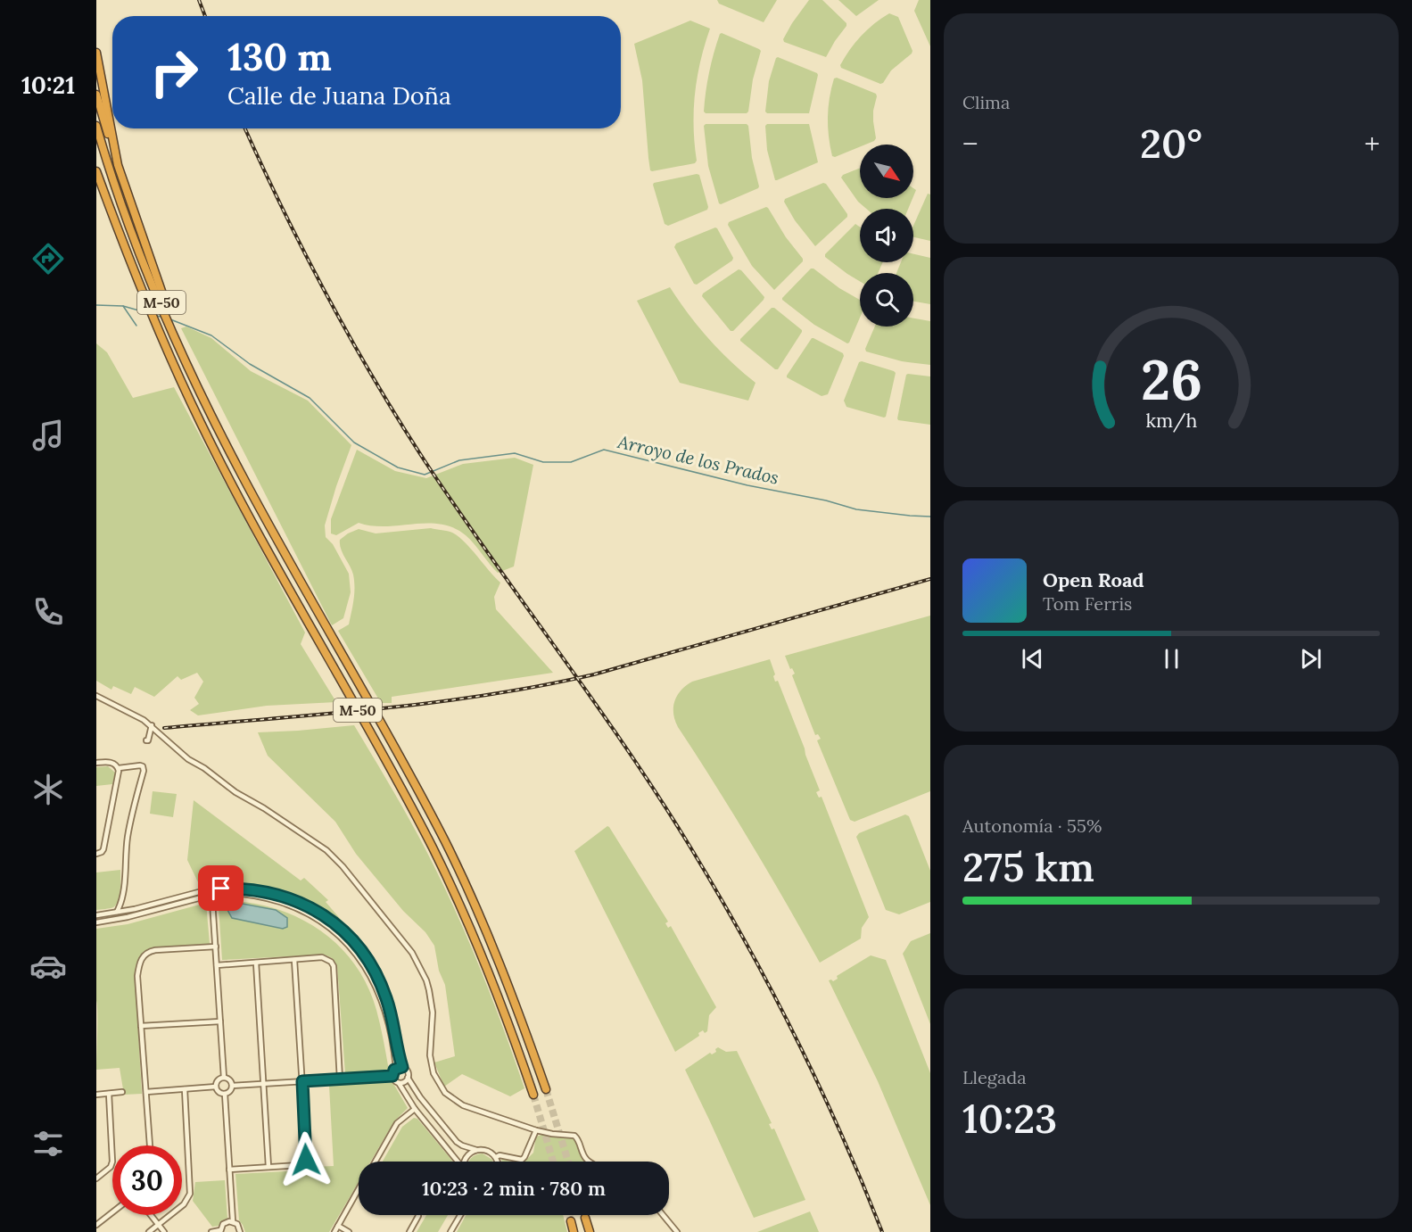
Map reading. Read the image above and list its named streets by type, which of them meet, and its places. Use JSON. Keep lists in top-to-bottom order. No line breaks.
{"streets":{"highway":["M-50"]},"water":["Arroyo de los Prados"],"north":"bottom right","page":{"tabs":"10:21","tile":["Clima",["Autonomía · 55%","275 km"],["Llegada","10:23"]],"turn":["130 m","Calle de Juana Doña"],"heat":["−","20°","+"],"song":["Open Road","Tom Ferris"],"limit":"30","trip":"10:23 · 2 min · 780 m","gauge":["26","km/h"]}}
